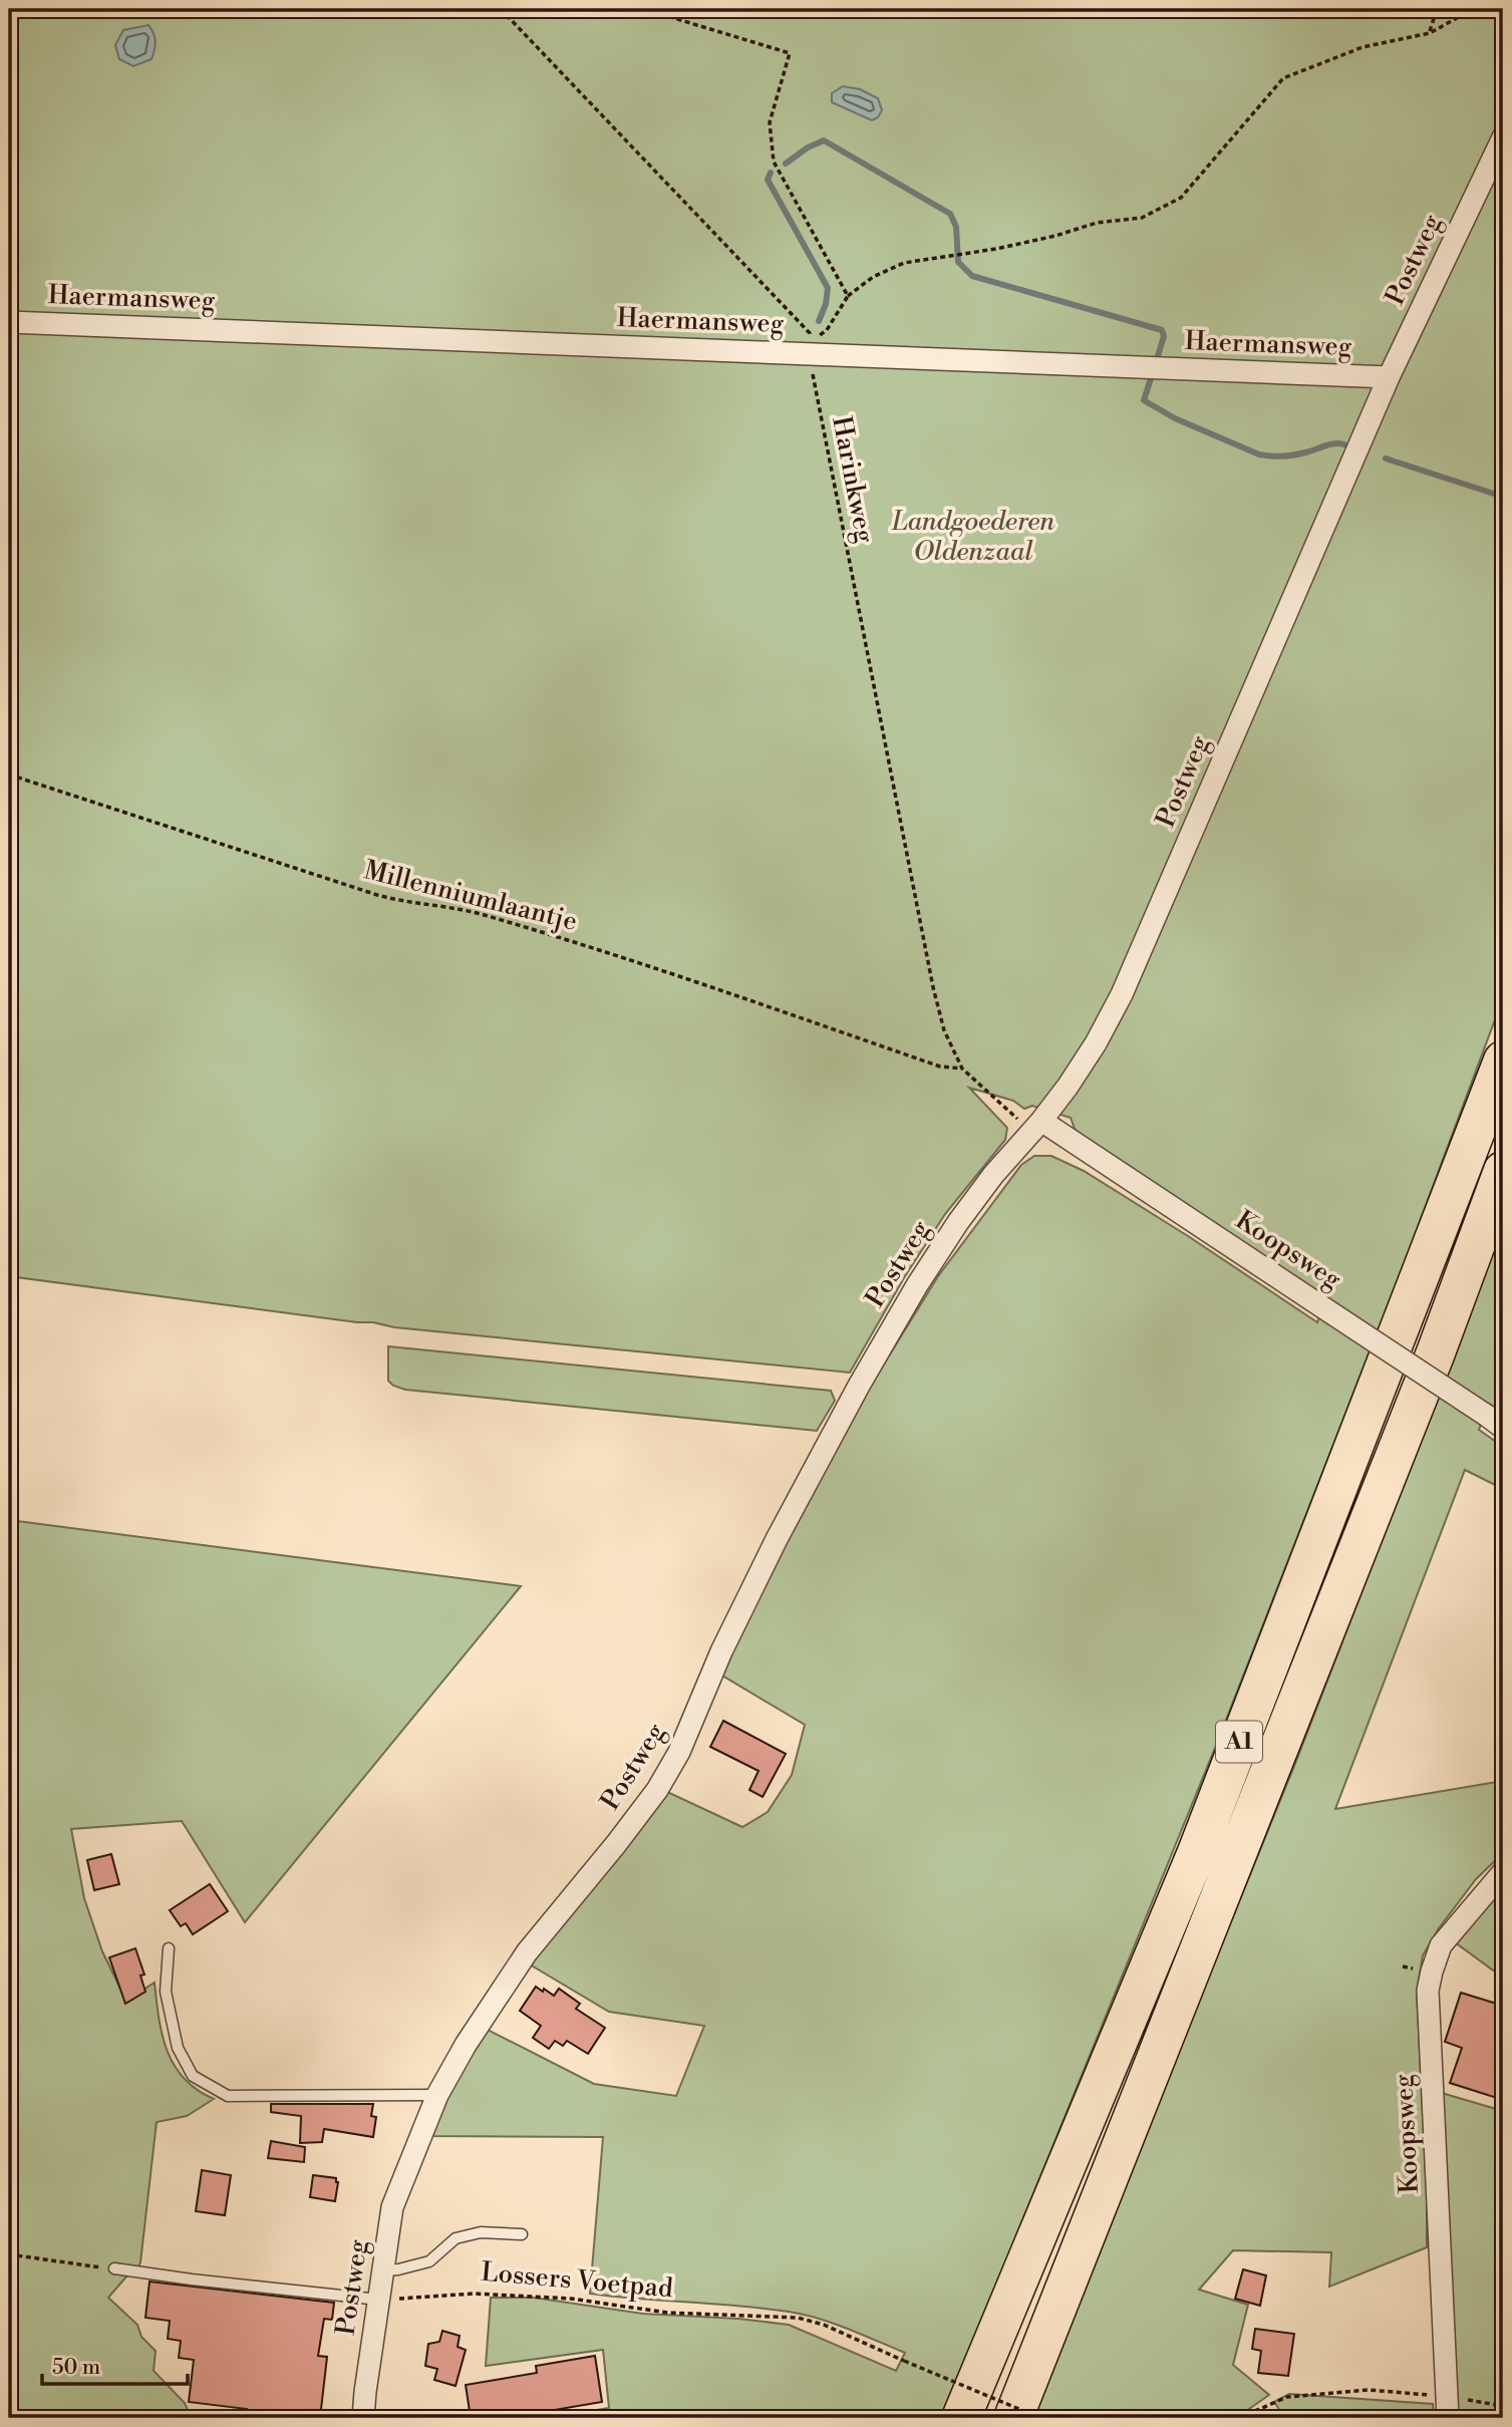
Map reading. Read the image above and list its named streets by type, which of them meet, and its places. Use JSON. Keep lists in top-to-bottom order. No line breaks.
{"streets":{"highway":["A1"],"street":["Postweg","Haermansweg","Koopsweg"],"path":["Harinkweg","Millenniumlaantje","Lossers Voetpad"]},"crossings":[["Postweg","Haermansweg"],["Postweg","Koopsweg"],["Postweg","Lossers Voetpad"],["Haermansweg","Harinkweg"],["Harinkweg","Millenniumlaantje"]],"parks":["Landgoederen Oldenzaal"],"scale_bar":"50 m"}
